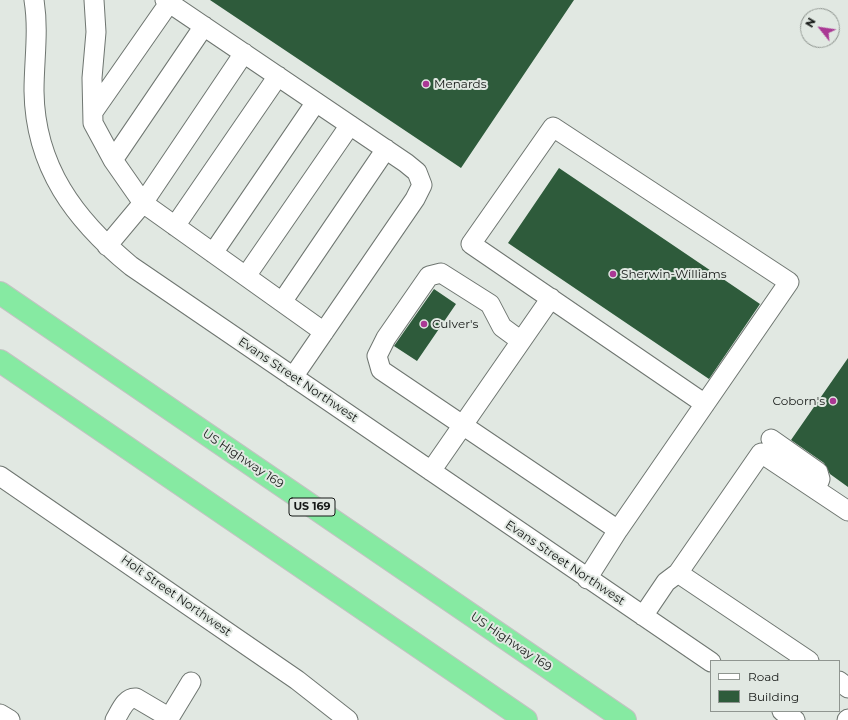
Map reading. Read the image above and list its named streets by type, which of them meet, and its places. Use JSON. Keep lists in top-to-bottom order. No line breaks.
{"streets":{"highway":["US Highway 169","US 169"],"street":["Evans Street Northwest","Holt Street Northwest"]},"places":["Menards","Sherwin-Williams","Culver's","Coborn's"],"legend":["Road","Building"],"north":"top left"}
